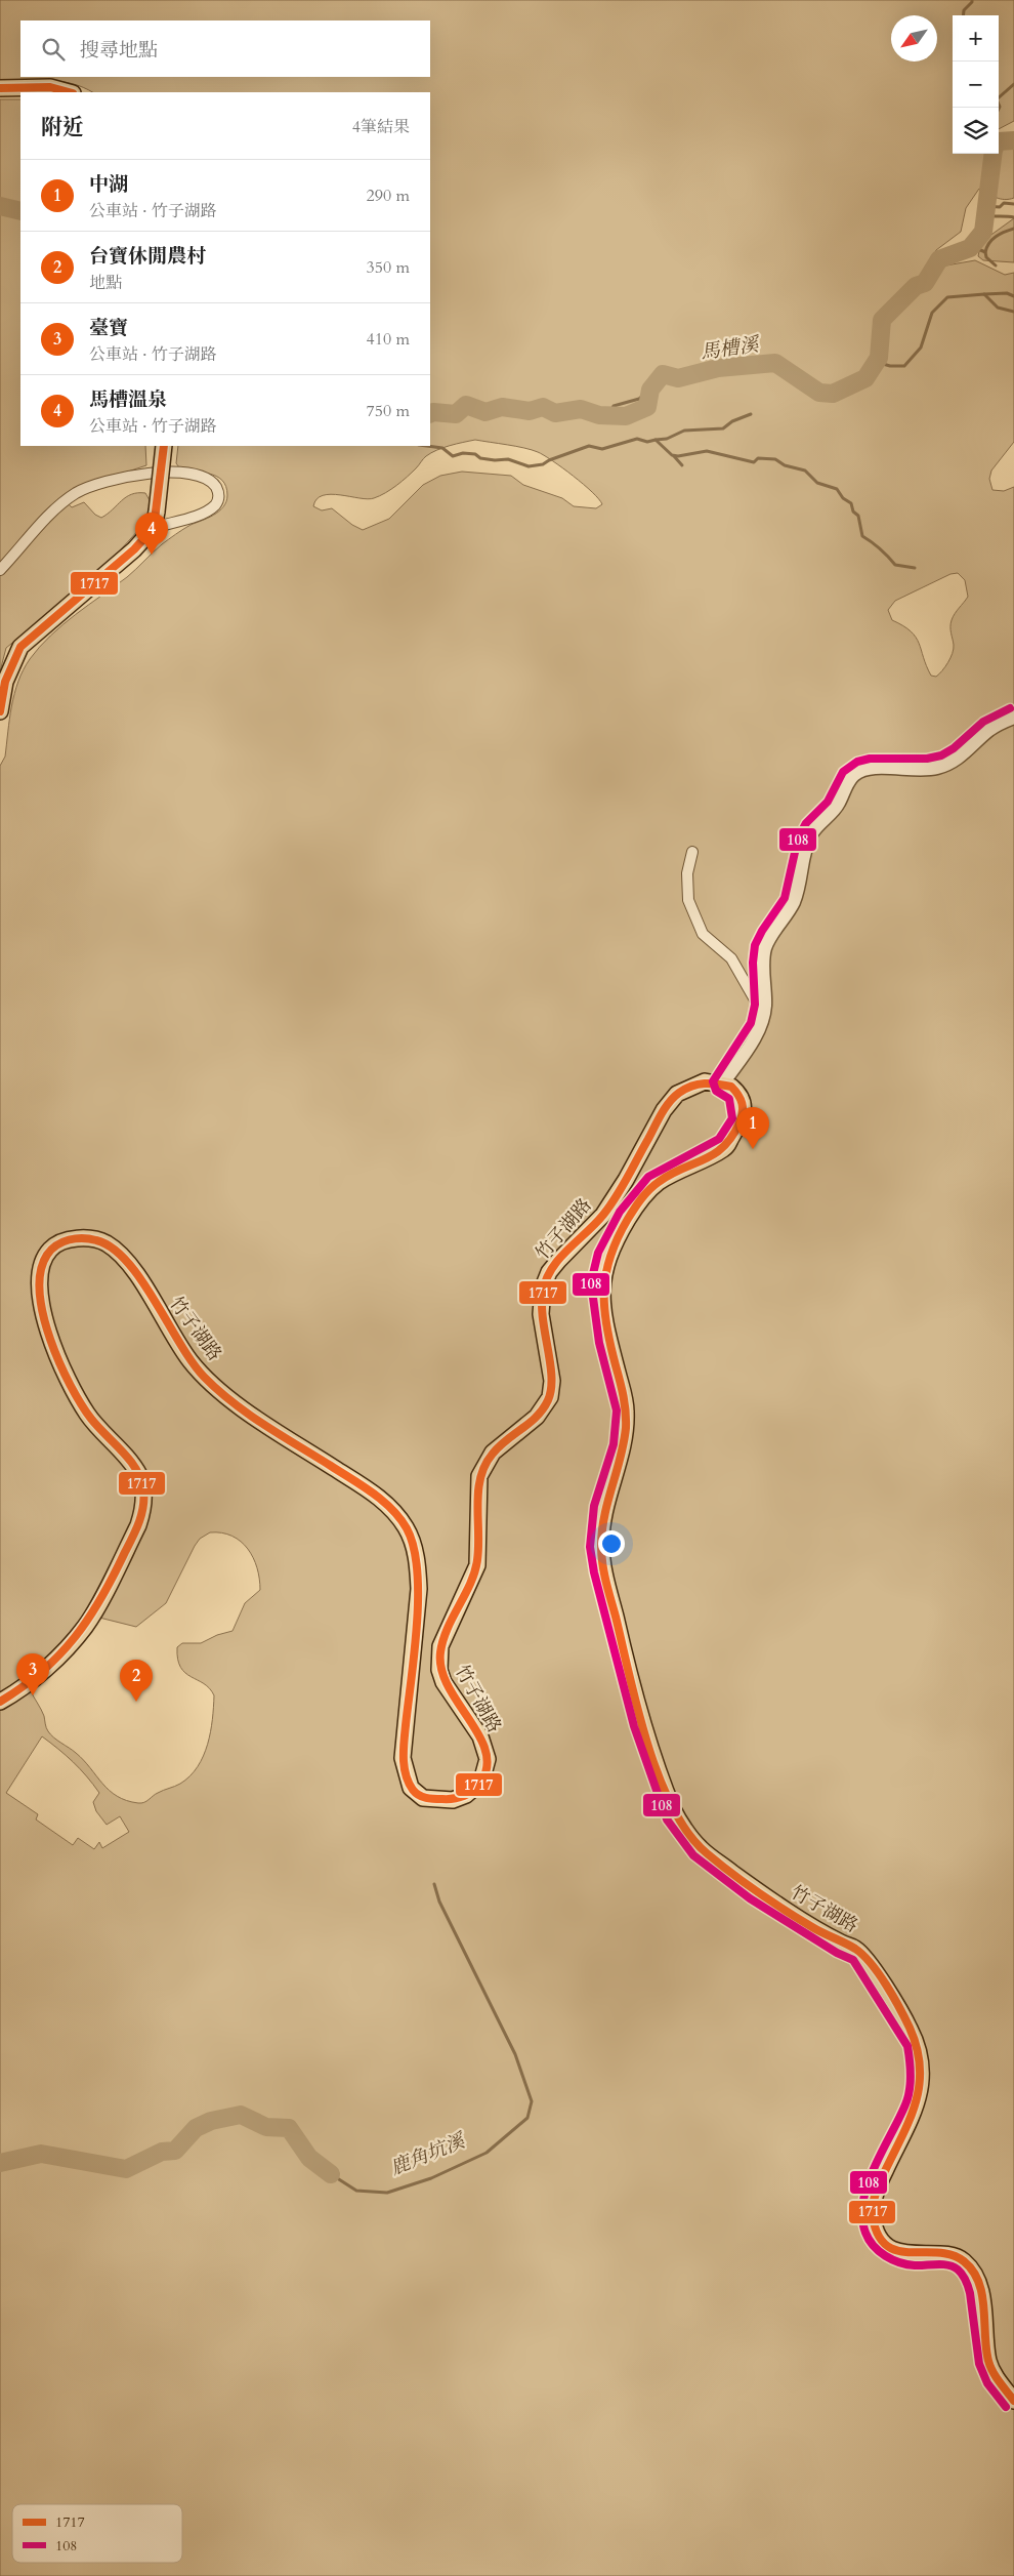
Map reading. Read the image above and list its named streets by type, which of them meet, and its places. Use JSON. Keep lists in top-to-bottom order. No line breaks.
{"streets":{"main road":["竹子湖路"]},"water":["馬槽溪","鹿角坑溪"],"lines":["transit line 1717","transit line 108"],"legend":["1717","108"],"north":"bottom left","page":{"map_buttons":["+","−"],"search":"搜尋地點","heading":["附近","4筆結果"],"list":[{"mark":"1","name":"中湖","note":"公車站 · 竹子湖路","value":"290 m"},{"mark":"2","name":"台寶休閒農村","note":"地點","value":"350 m"},{"mark":"3","name":"臺寶","note":"公車站 · 竹子湖路","value":"410 m"},{"mark":"4","name":"馬槽溫泉","note":"公車站 · 竹子湖路","value":"750 m"}],"pins":["4","1","3","2"]}}
